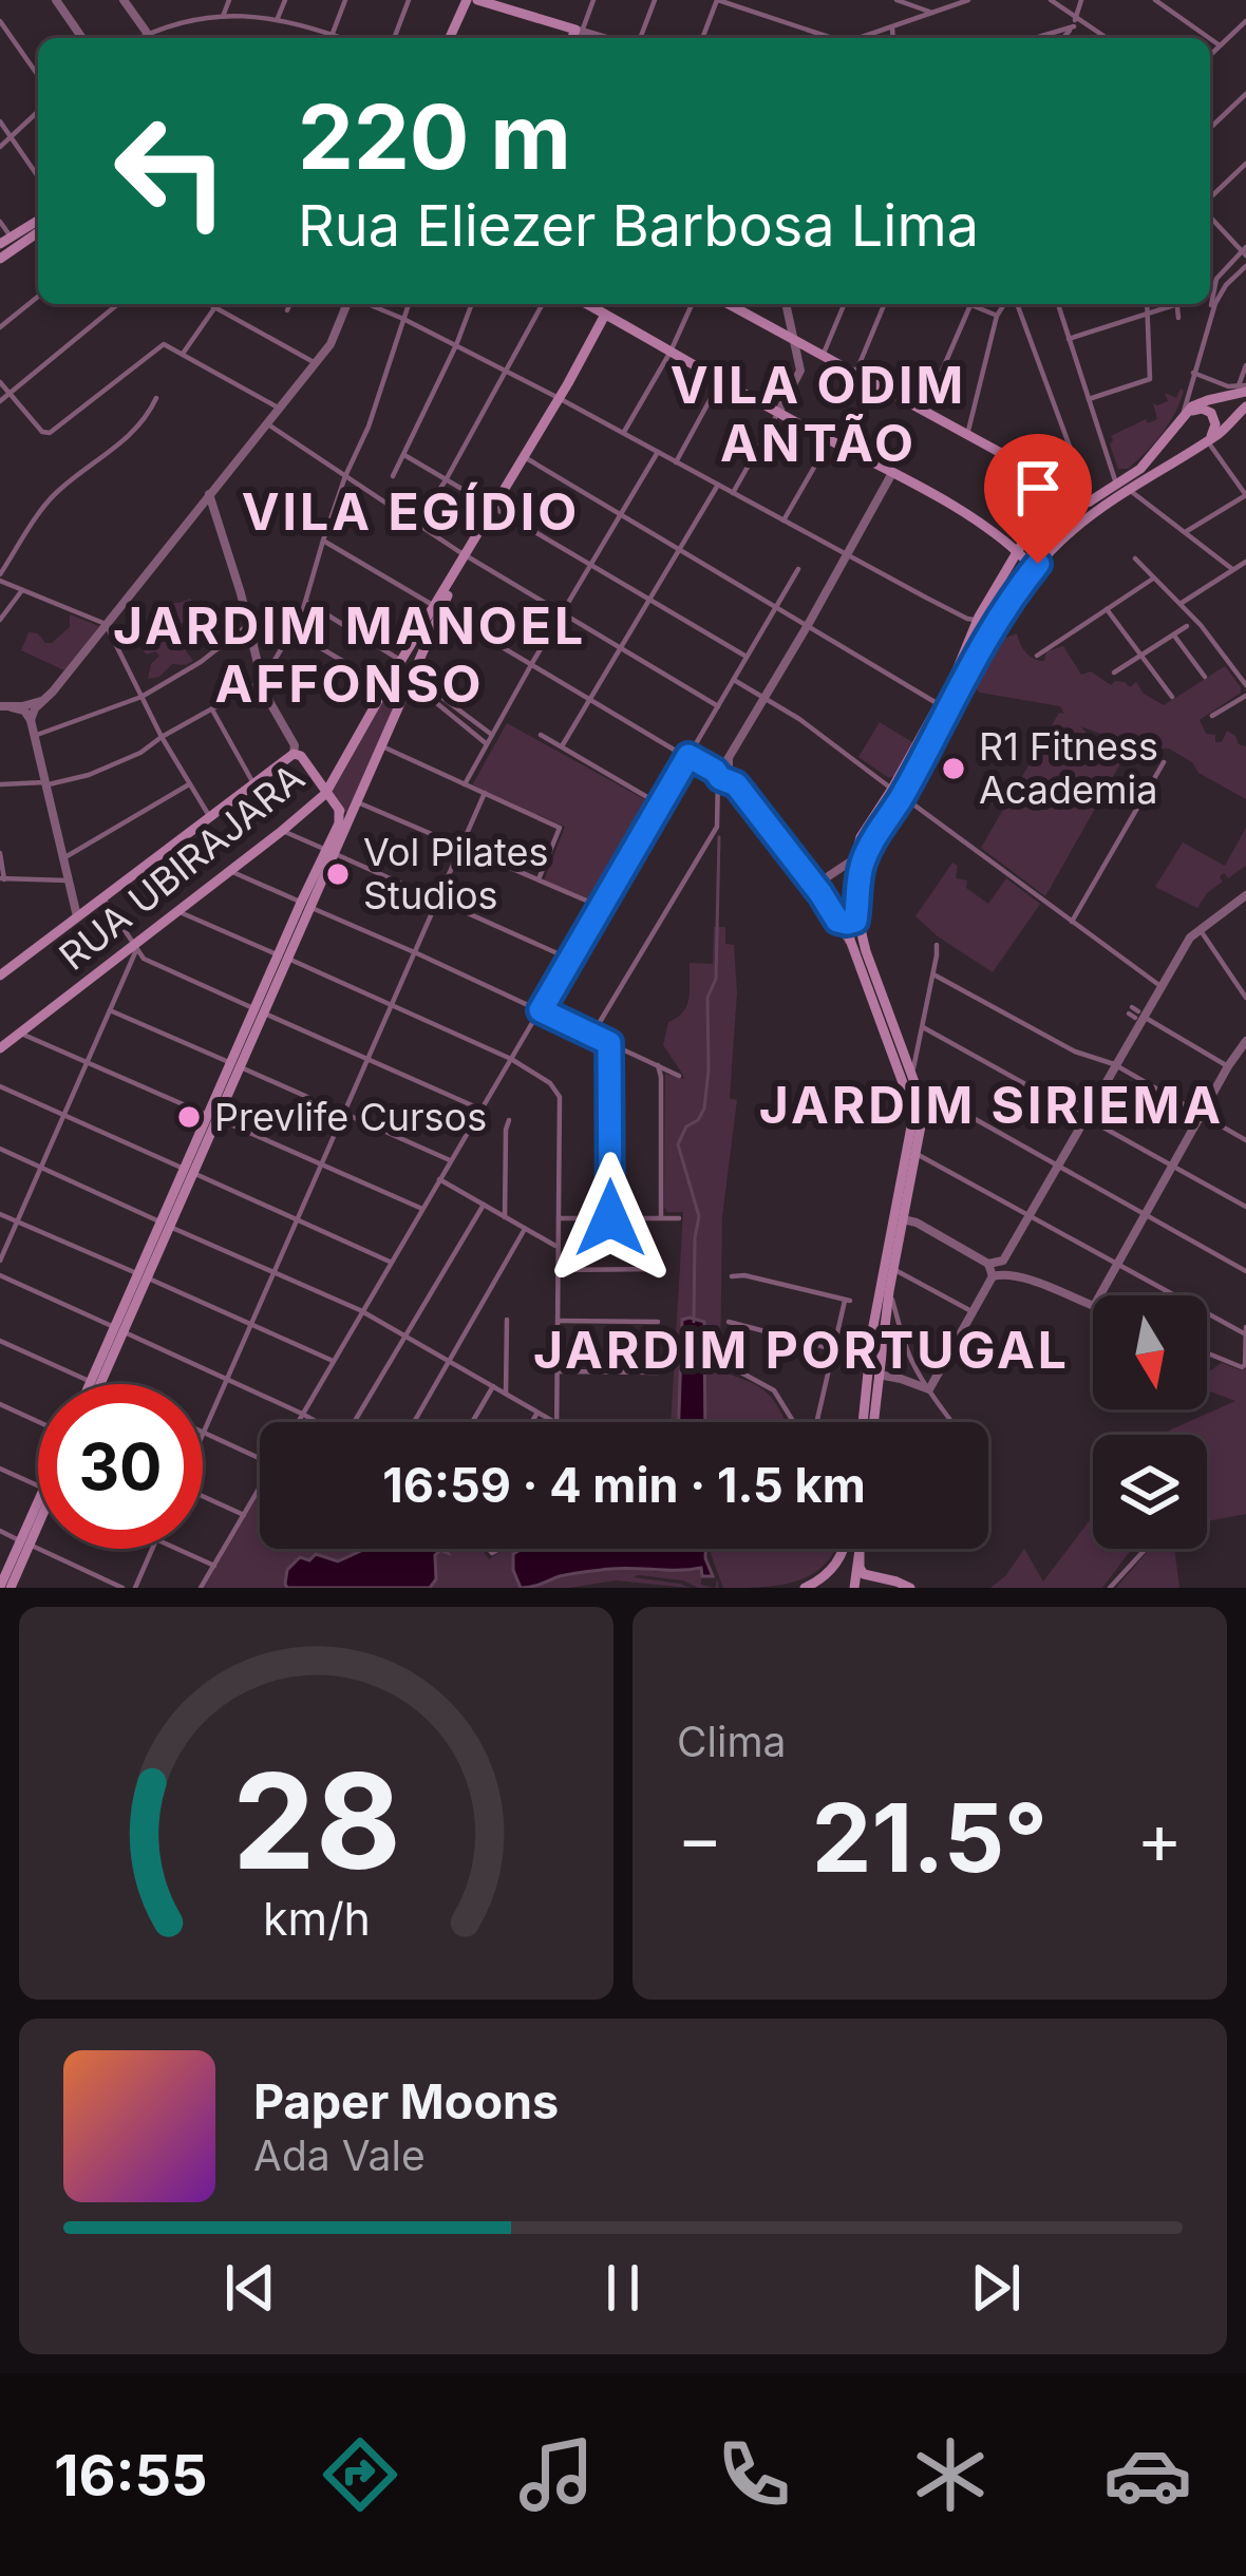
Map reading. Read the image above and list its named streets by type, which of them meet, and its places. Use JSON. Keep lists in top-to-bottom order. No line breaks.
{"streets":{"main road":["RUA UBIRAJARA"]},"districts":["VILA ODIM ANTÃO","VILA EGÍDIO","JARDIM MANOEL AFFONSO","JARDIM SIRIEMA","JARDIM PORTUGAL"],"places":["R1 Fitness Academia","Vol Pilates Studios","Prevlife Cursos"],"north":"bottom","page":{"turn":["220 m","Rua Eliezer Barbosa Lima"],"limit":"30","trip":"16:59 · 4 min · 1.5 km","tile":"Clima","heat":["−","21.5°","+"],"song":["Paper Moons","Ada Vale"],"tabs":"16:55","gauge":["28","km/h"]}}
